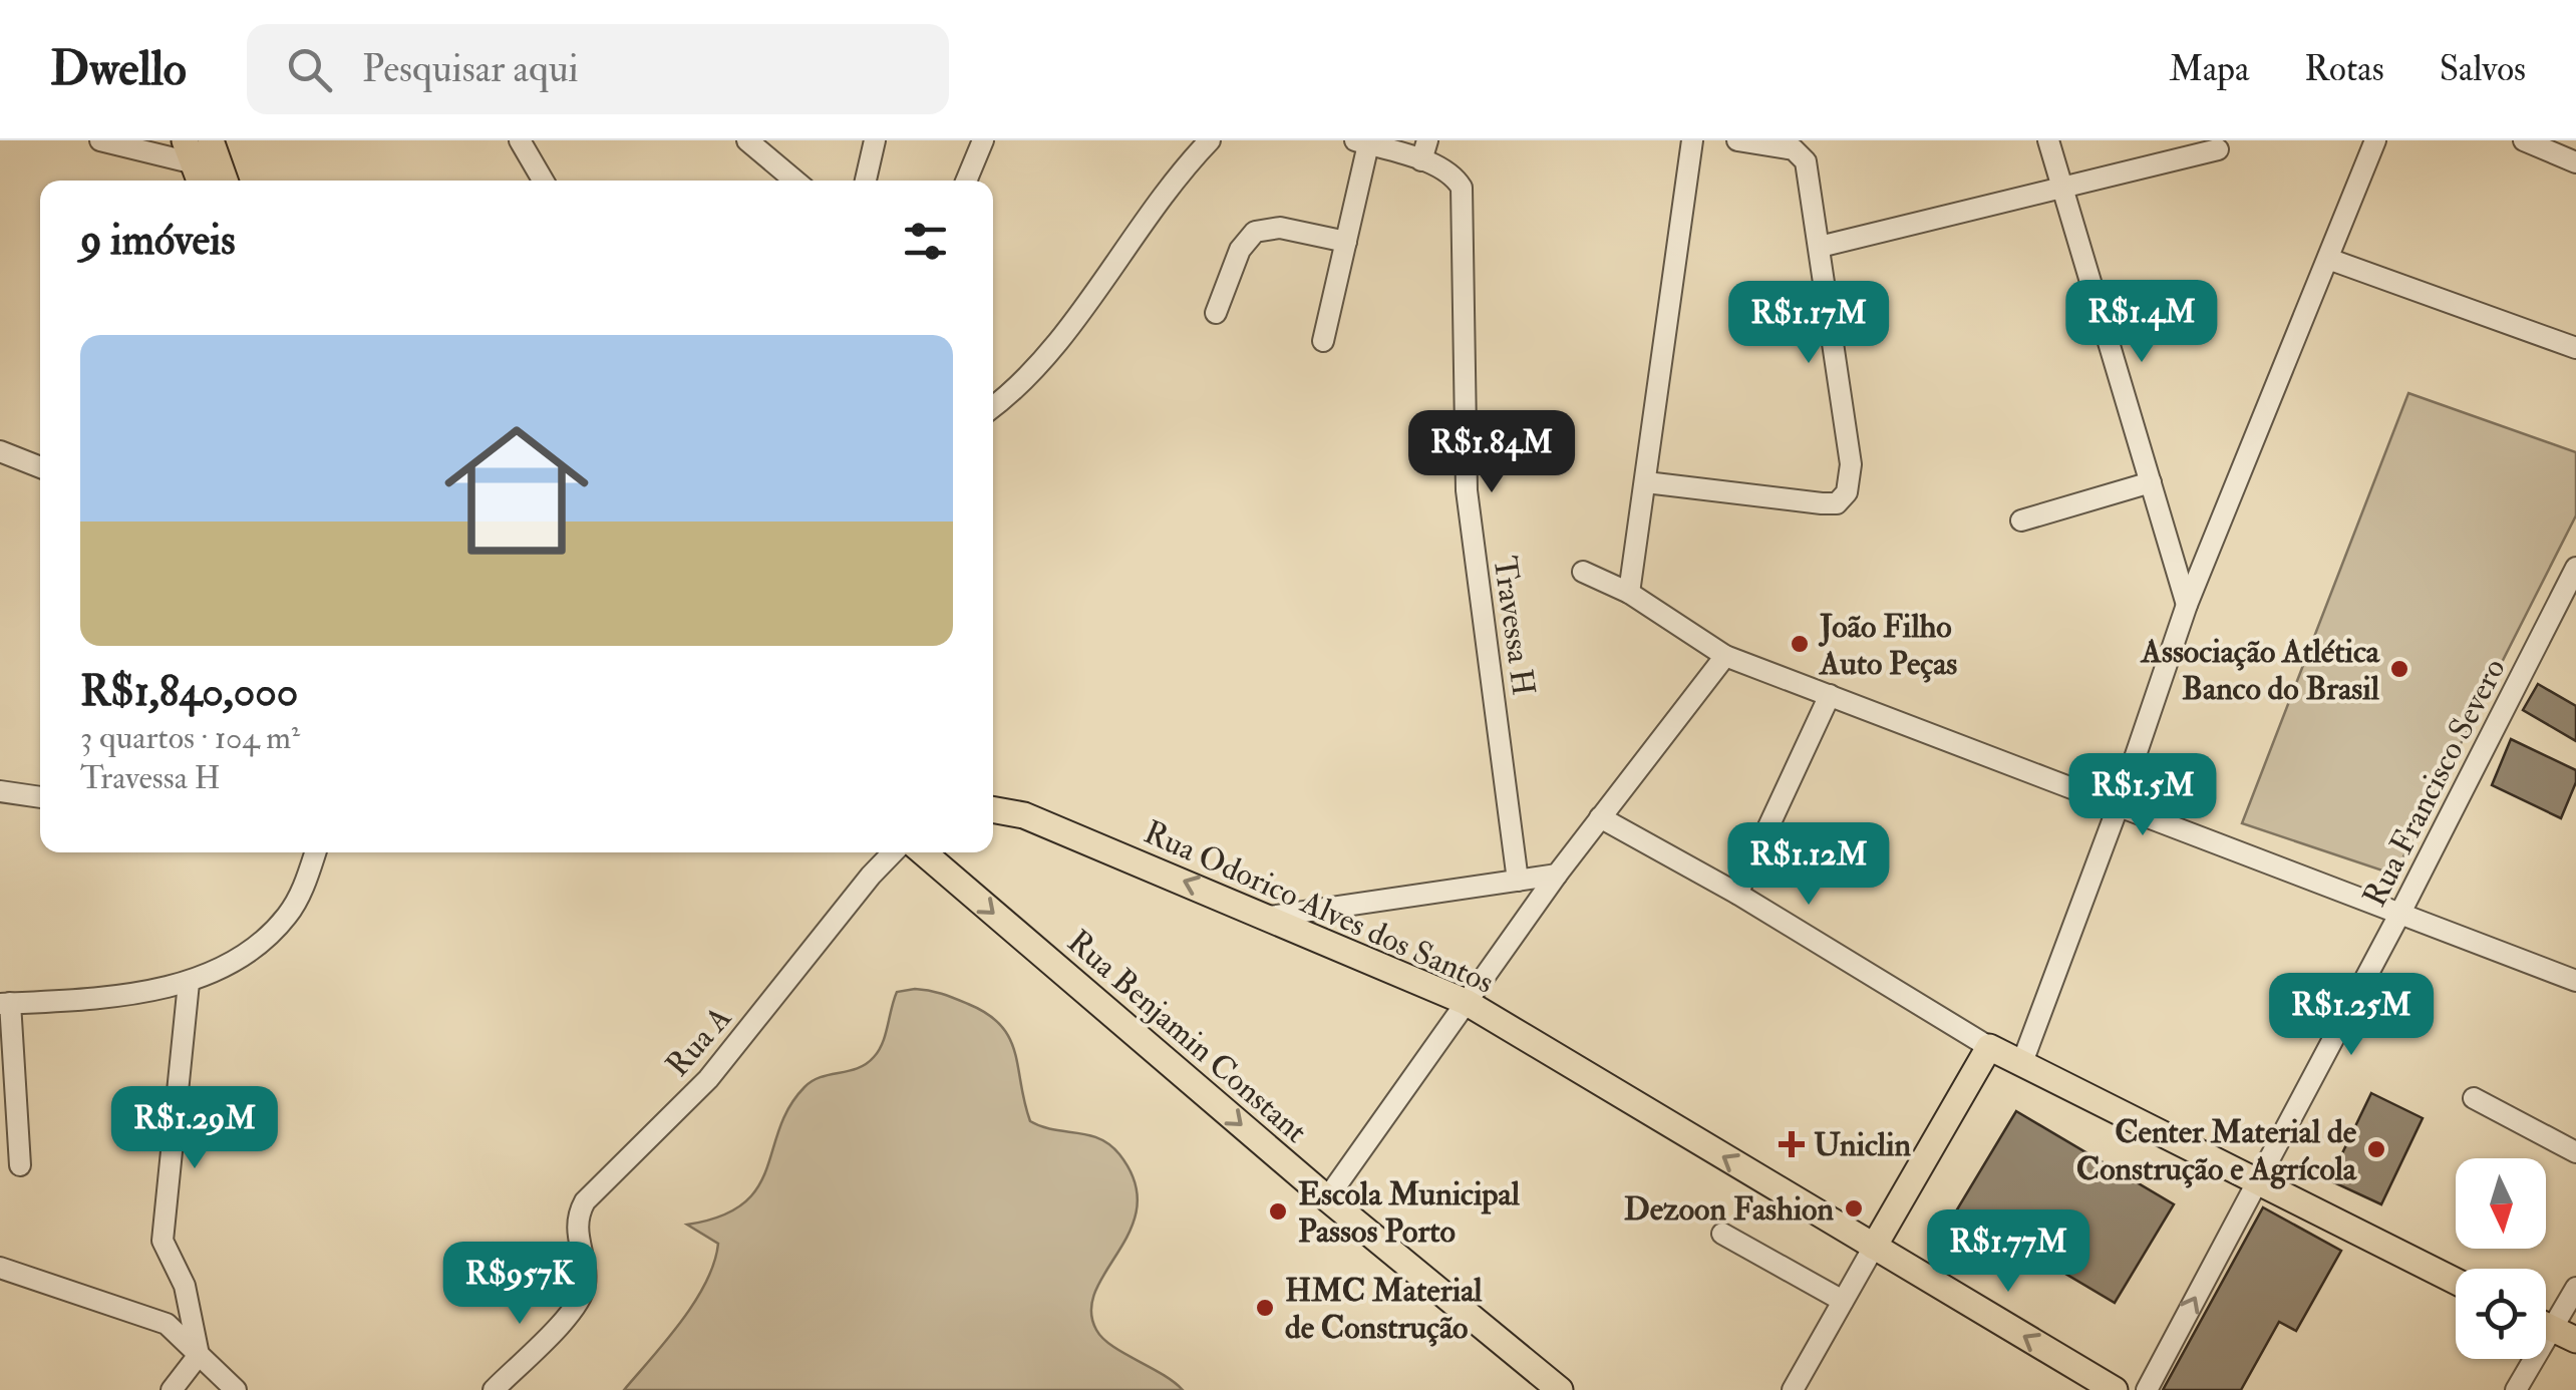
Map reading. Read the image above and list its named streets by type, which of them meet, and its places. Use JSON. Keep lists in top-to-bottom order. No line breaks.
{"streets":{"main road":["Rua Odorico Alves dos Santos","Rua Benjamin Constant"],"street":["Travessa H","Rua Francisco Severo","Rua A"]},"one_way":["Rua Odorico Alves dos Santos","Rua Benjamin Constant"],"places":{"other":["João Filho Auto Peças","Associação Atlética Banco do Brasil","Center Material de Construção e Agrícola","Dezoon Fashion","Escola Municipal Passos Porto","HMC Material de Construção"],"health":["Uniclin"]},"north":"bottom","page":{"header":"Dwello","search":"Pesquisar aqui","nav":["Mapa","Rotas","Salvos"],"heading":"9 imóveis","price":["R$1.4M","R$1.17M","R$1.84M","R$1.5M","R$1.12M","R$1.25M","R$1.29M","R$1.77M","R$957K"],"list":[{"name":"R$1,840,000","note":"3 quartos · 104 m² · Travessa H"}]}}
